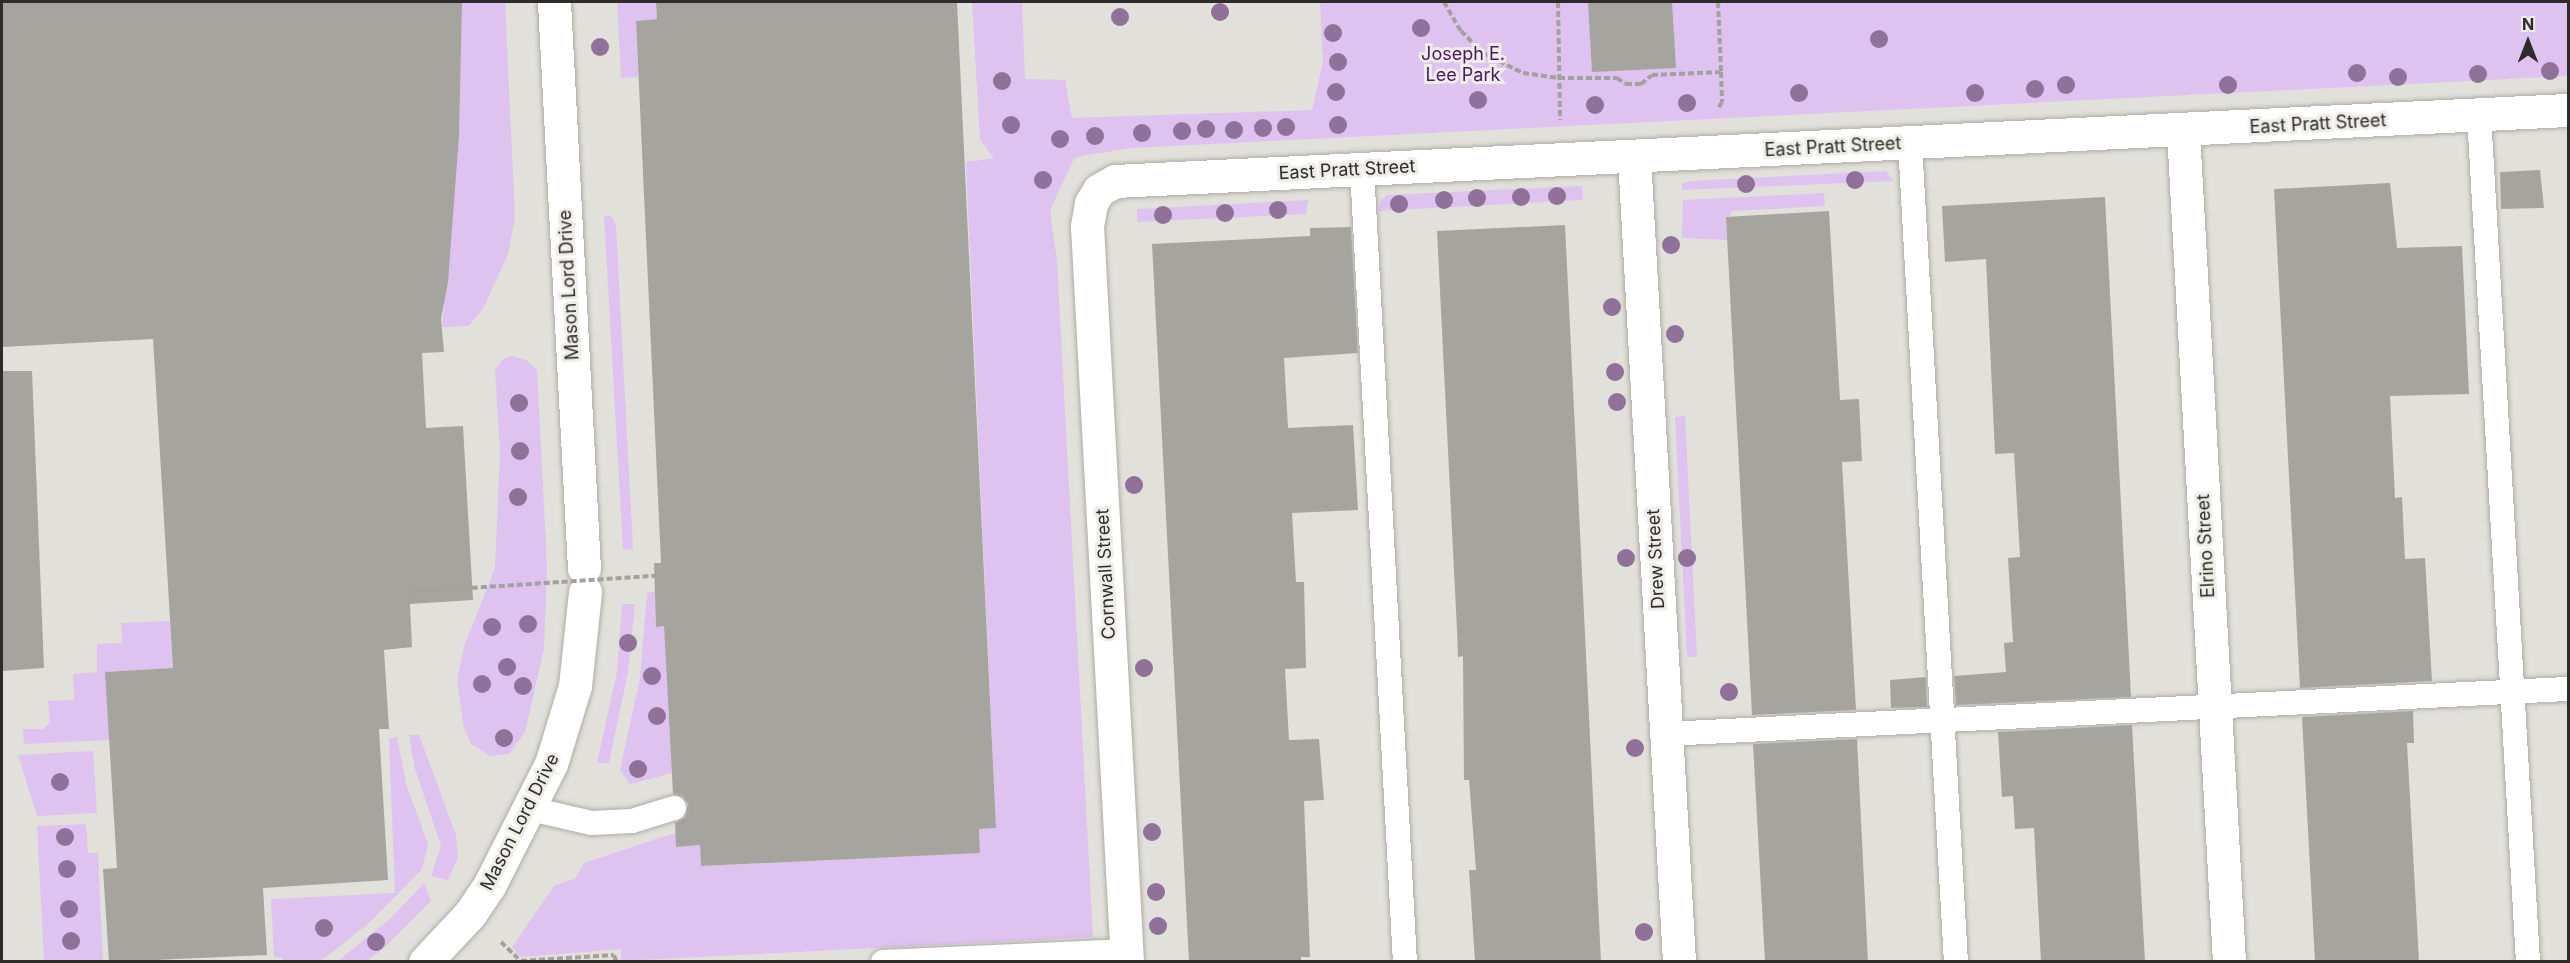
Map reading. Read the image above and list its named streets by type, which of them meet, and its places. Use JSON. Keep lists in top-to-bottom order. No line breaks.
{"streets":{"street":["East Pratt Street","Mason Lord Drive","Elrino Street","Drew Street","Cornwall Street"]},"crossings":[["East Pratt Street","Elrino Street"],["East Pratt Street","Drew Street"],["East Pratt Street","Cornwall Street"]],"parks":["Joseph E. Lee Park"],"north":"top"}
